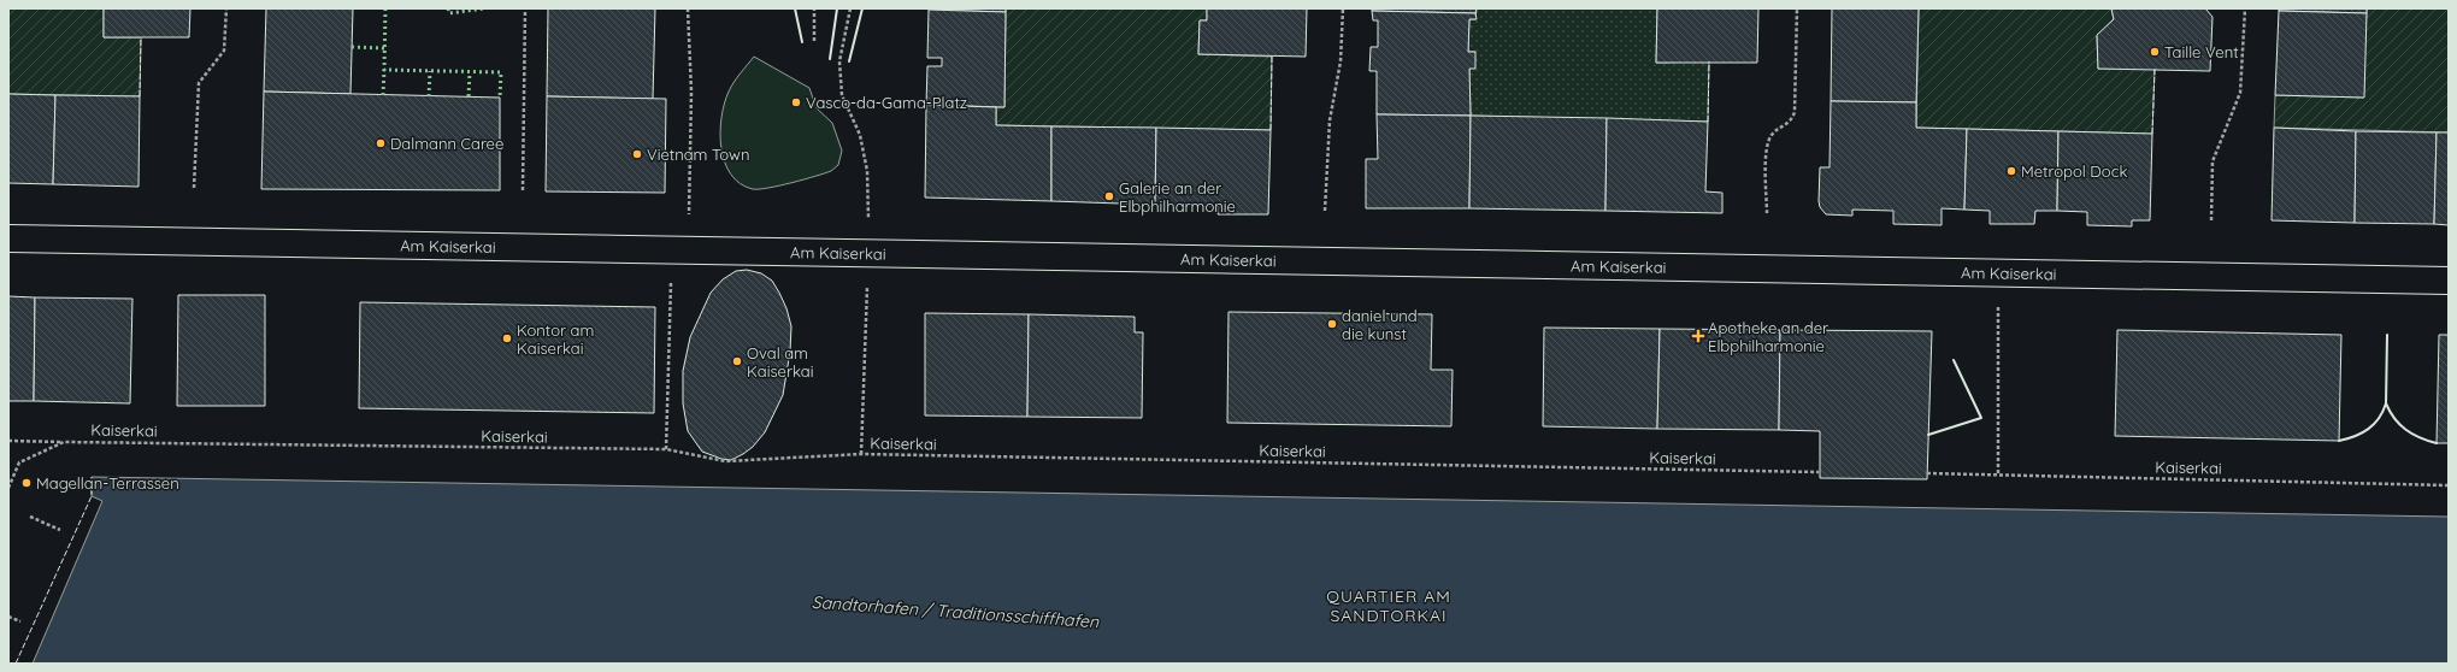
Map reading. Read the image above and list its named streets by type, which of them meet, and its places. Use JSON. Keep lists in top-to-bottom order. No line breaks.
{"streets":{"street":["Am Kaiserkai"],"path":["Kaiserkai"]},"districts":["QUARTIER AM SANDTORKAI"],"water":["Sandtorhafen / Traditionsschiffhafen"],"places":{"other":["Taille Vent","Vasco-da-Gama-Platz","Dalmann Caree","Vietnam Town","Metropol Dock","Galerie an der Elbphilharmonie","daniel und die kunst","Kontor am Kaiserkai","Oval am Kaiserkai","Magellan-Terrassen"],"health":["Apotheke an der Elbphilharmonie"]}}
